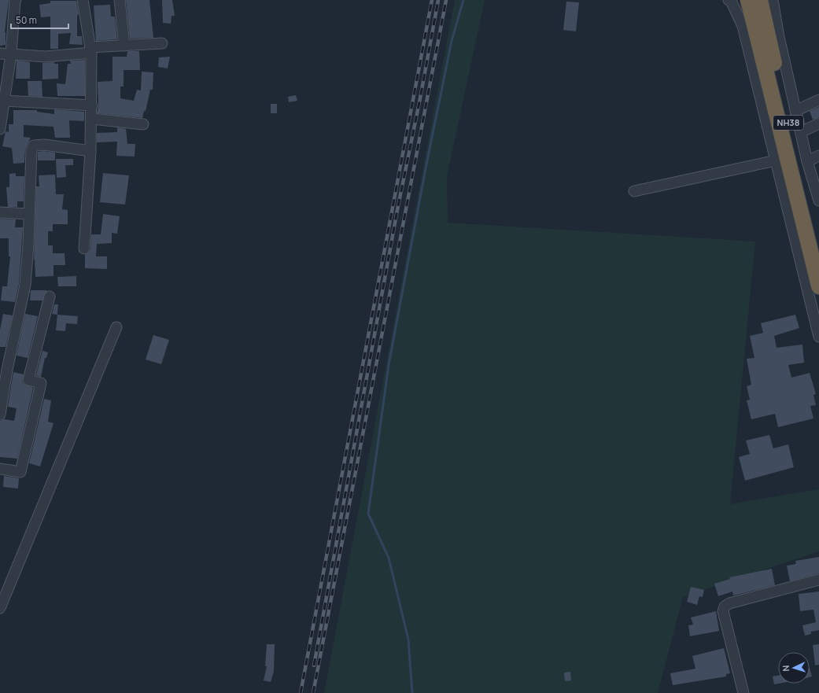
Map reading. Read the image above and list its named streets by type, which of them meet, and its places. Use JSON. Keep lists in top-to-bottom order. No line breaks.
{"streets":{"highway":["NH38"]},"scale_bar":"50 m","north":"left"}
